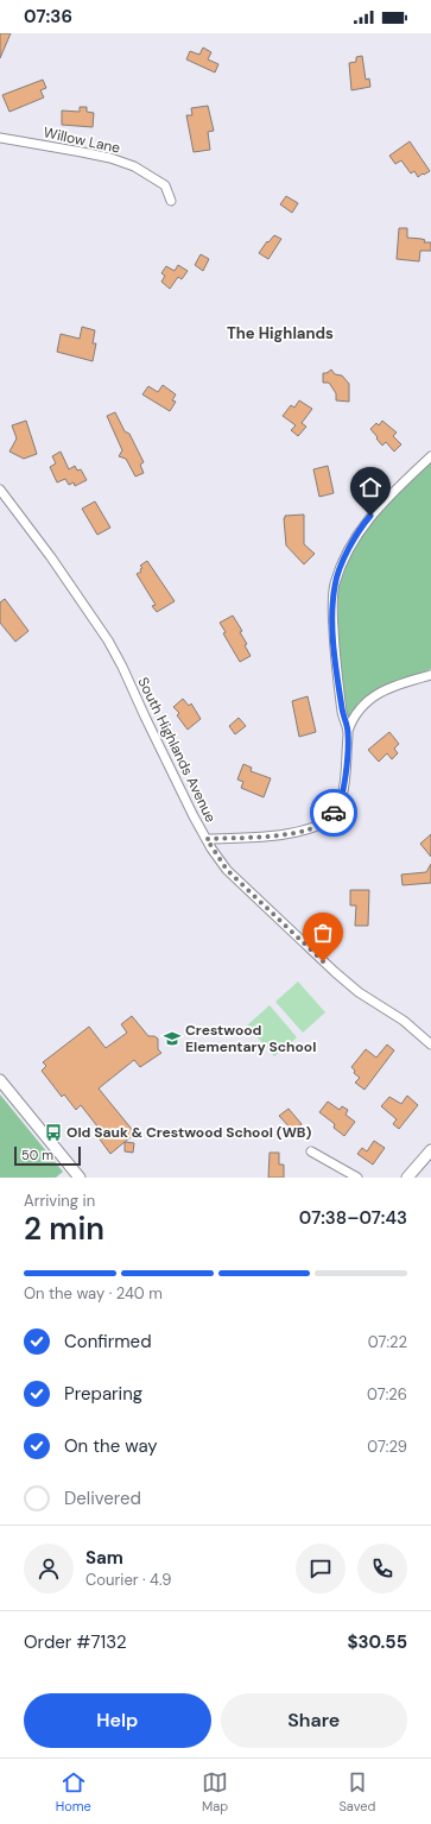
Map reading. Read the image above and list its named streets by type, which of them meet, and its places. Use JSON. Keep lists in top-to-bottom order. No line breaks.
{"streets":{"street":["Willow Lane","South Highlands Avenue"]},"districts":["The Highlands"],"places":{"school or university":["Crestwood Elementary School"],"bus stop":["Old Sauk & Crestwood School (WB)"]},"scale_bar":"50 m","page":{"status":"07:36","scale":"50 m","heading":["2 min","Arriving in","07:38–07:43"],"panel":["Sam","Courier · 4.9","Order #7132","$30.55"],"bar":"On the way · 240 m","list":[["Confirmed","07:22"],["Preparing","07:26"],["On the way","07:29"],"Delivered"],"buttons":["Help","Share"],"tabs":["Home","Map","Saved"]}}
